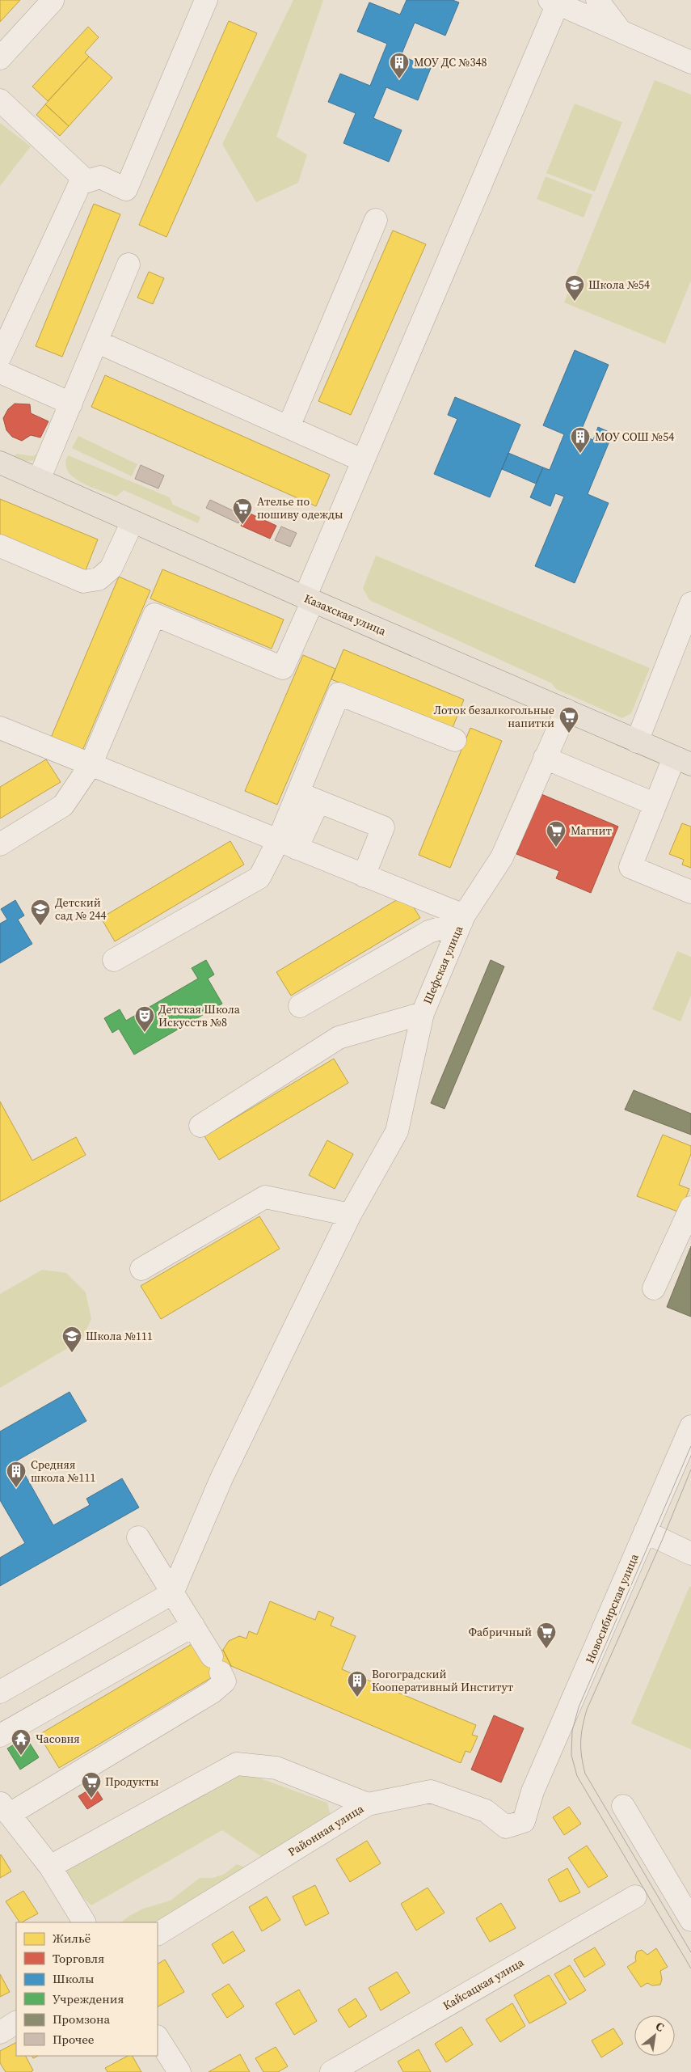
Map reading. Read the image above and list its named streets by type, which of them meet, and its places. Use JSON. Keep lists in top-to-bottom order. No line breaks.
{"streets":{"main road":["Казахская улица"],"street":["Шефская улица","Новосибирская улица","Районная улица","Кайсацкая улица"]},"crossings":[["Казахская улица","Шефская улица"],["Новосибирская улица","Районная улица"]],"places":{"building":["МОУ ДС №348","МОУ СОШ №54","Средняя школа №111","Вогоградский Кооперативный Институт"],"school or university":["Школа №54","Детский сад № 244","Школа №111"],"supermarket":["Ателье по пошиву одежды","Лоток безалкогольные напитки","Магнит","Фабричный","Продукты"],"theatre":["Детская Школа Искусств №8"],"temple":["Часовня"]},"legend":["Жильё","Торговля","Школы","Учреждения","Промзона","Прочее"],"north":"top right"}
